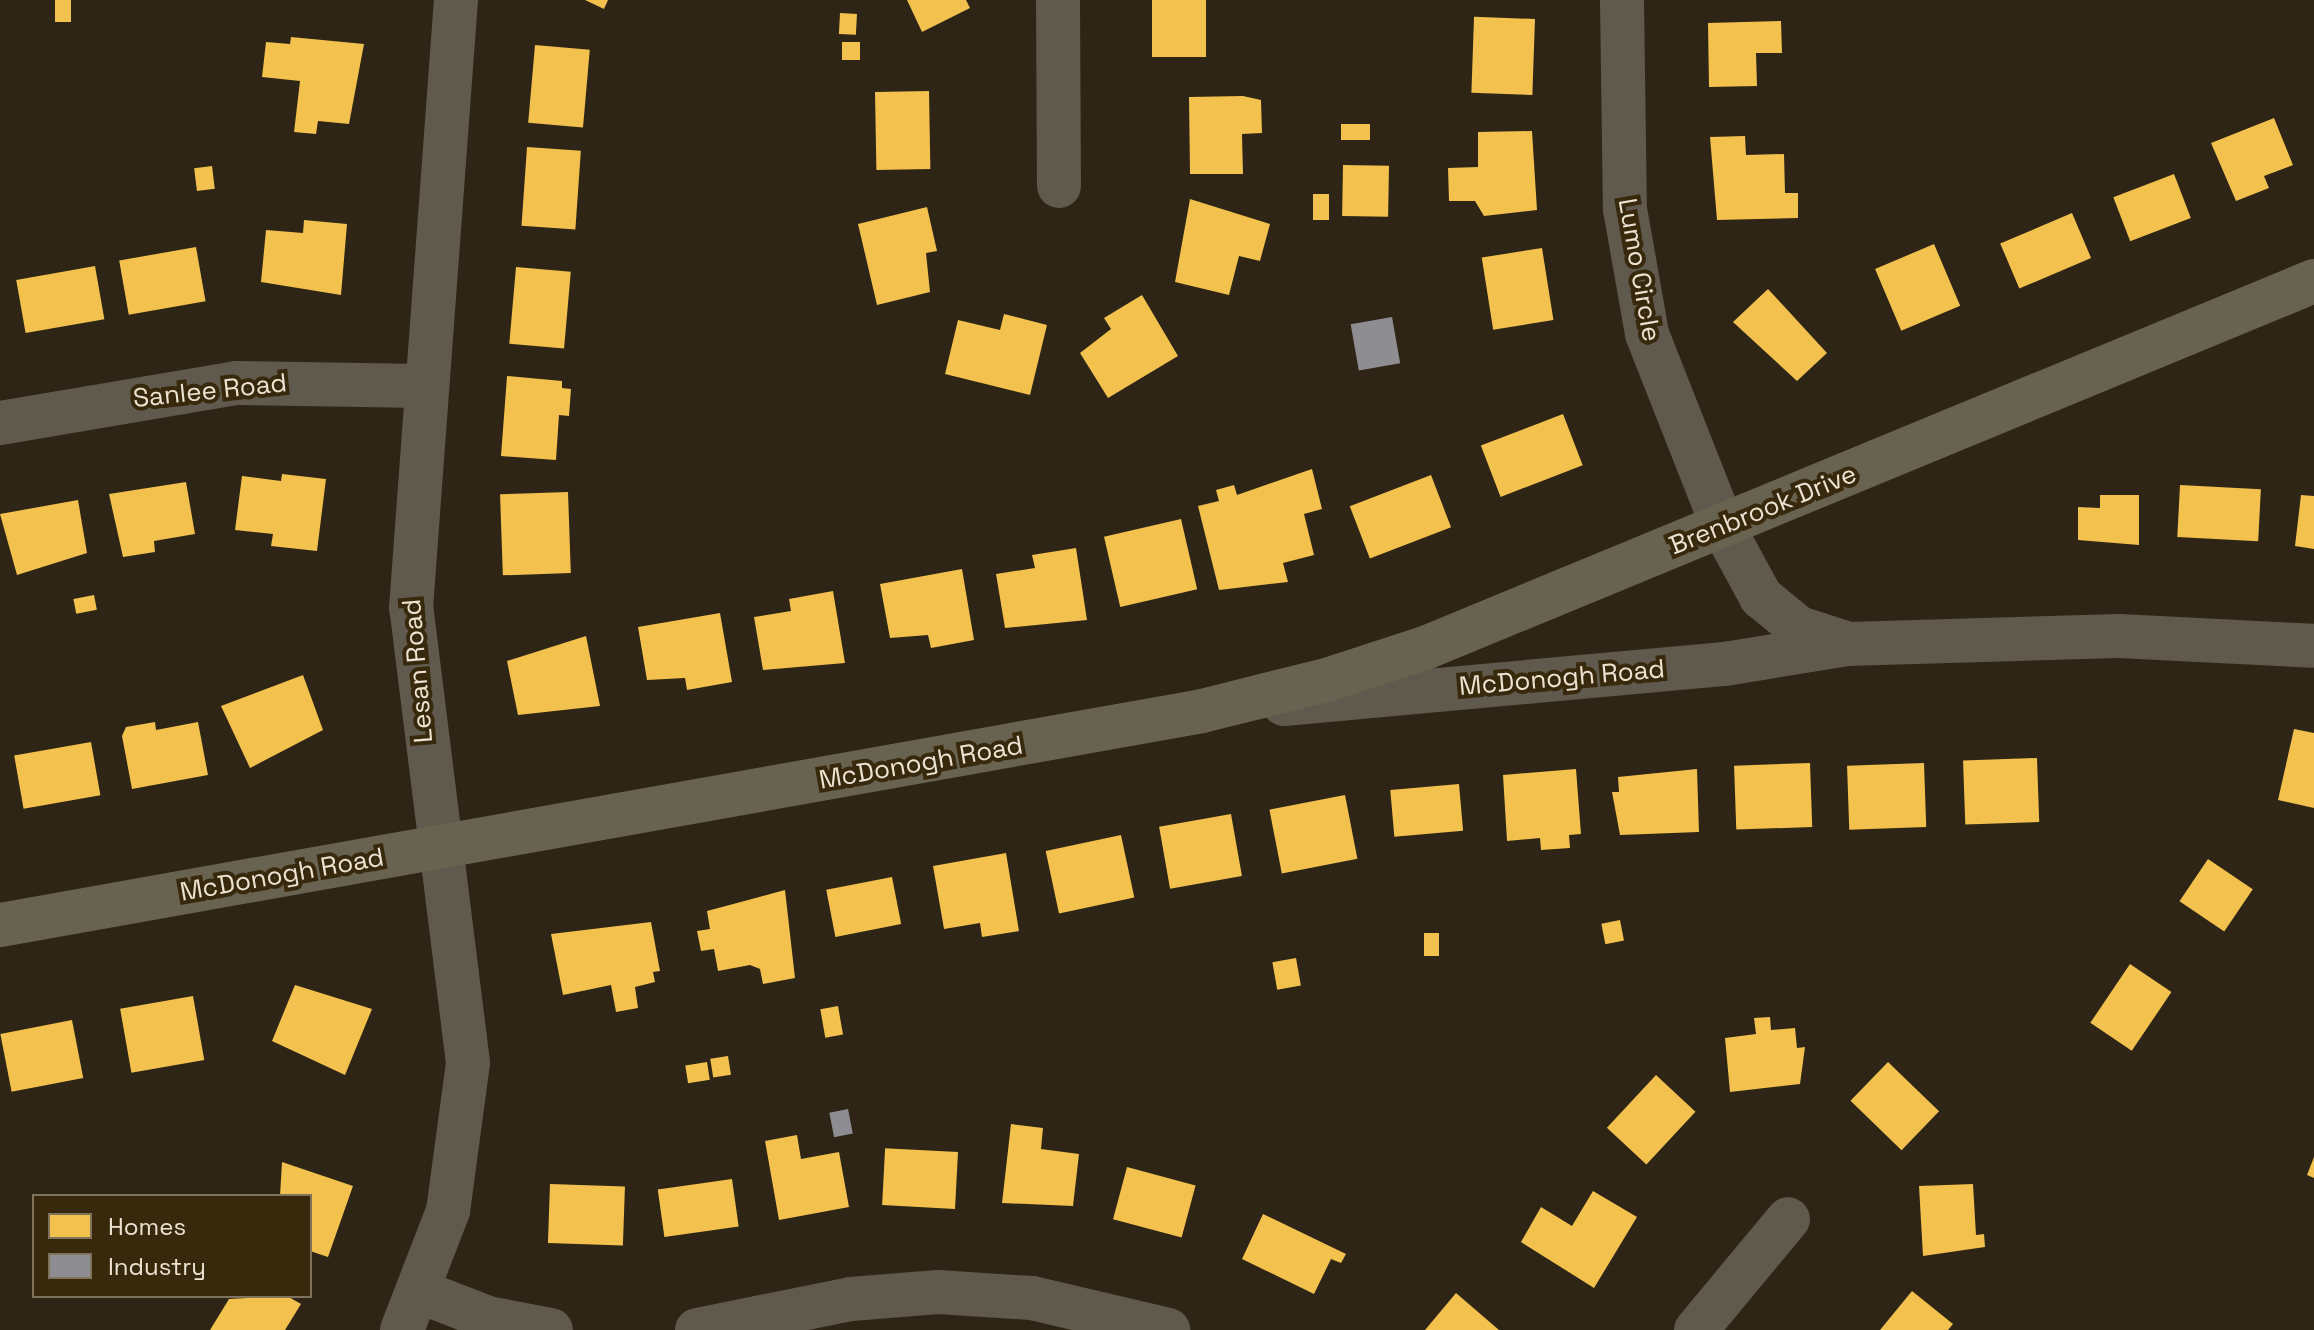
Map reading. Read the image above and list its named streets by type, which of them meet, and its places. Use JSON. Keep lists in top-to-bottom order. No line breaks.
{"streets":{"main road":["Brenbrook Drive","McDonogh Road"],"street":["Lumo Circle","Sanlee Road","Lesan Road"]},"crossings":[["Lumo Circle","Brenbrook Drive"],["Lumo Circle","McDonogh Road"],["Sanlee Road","Lesan Road"],["Brenbrook Drive","McDonogh Road"],["Lesan Road","McDonogh Road"]],"legend":["Homes","Industry"]}
